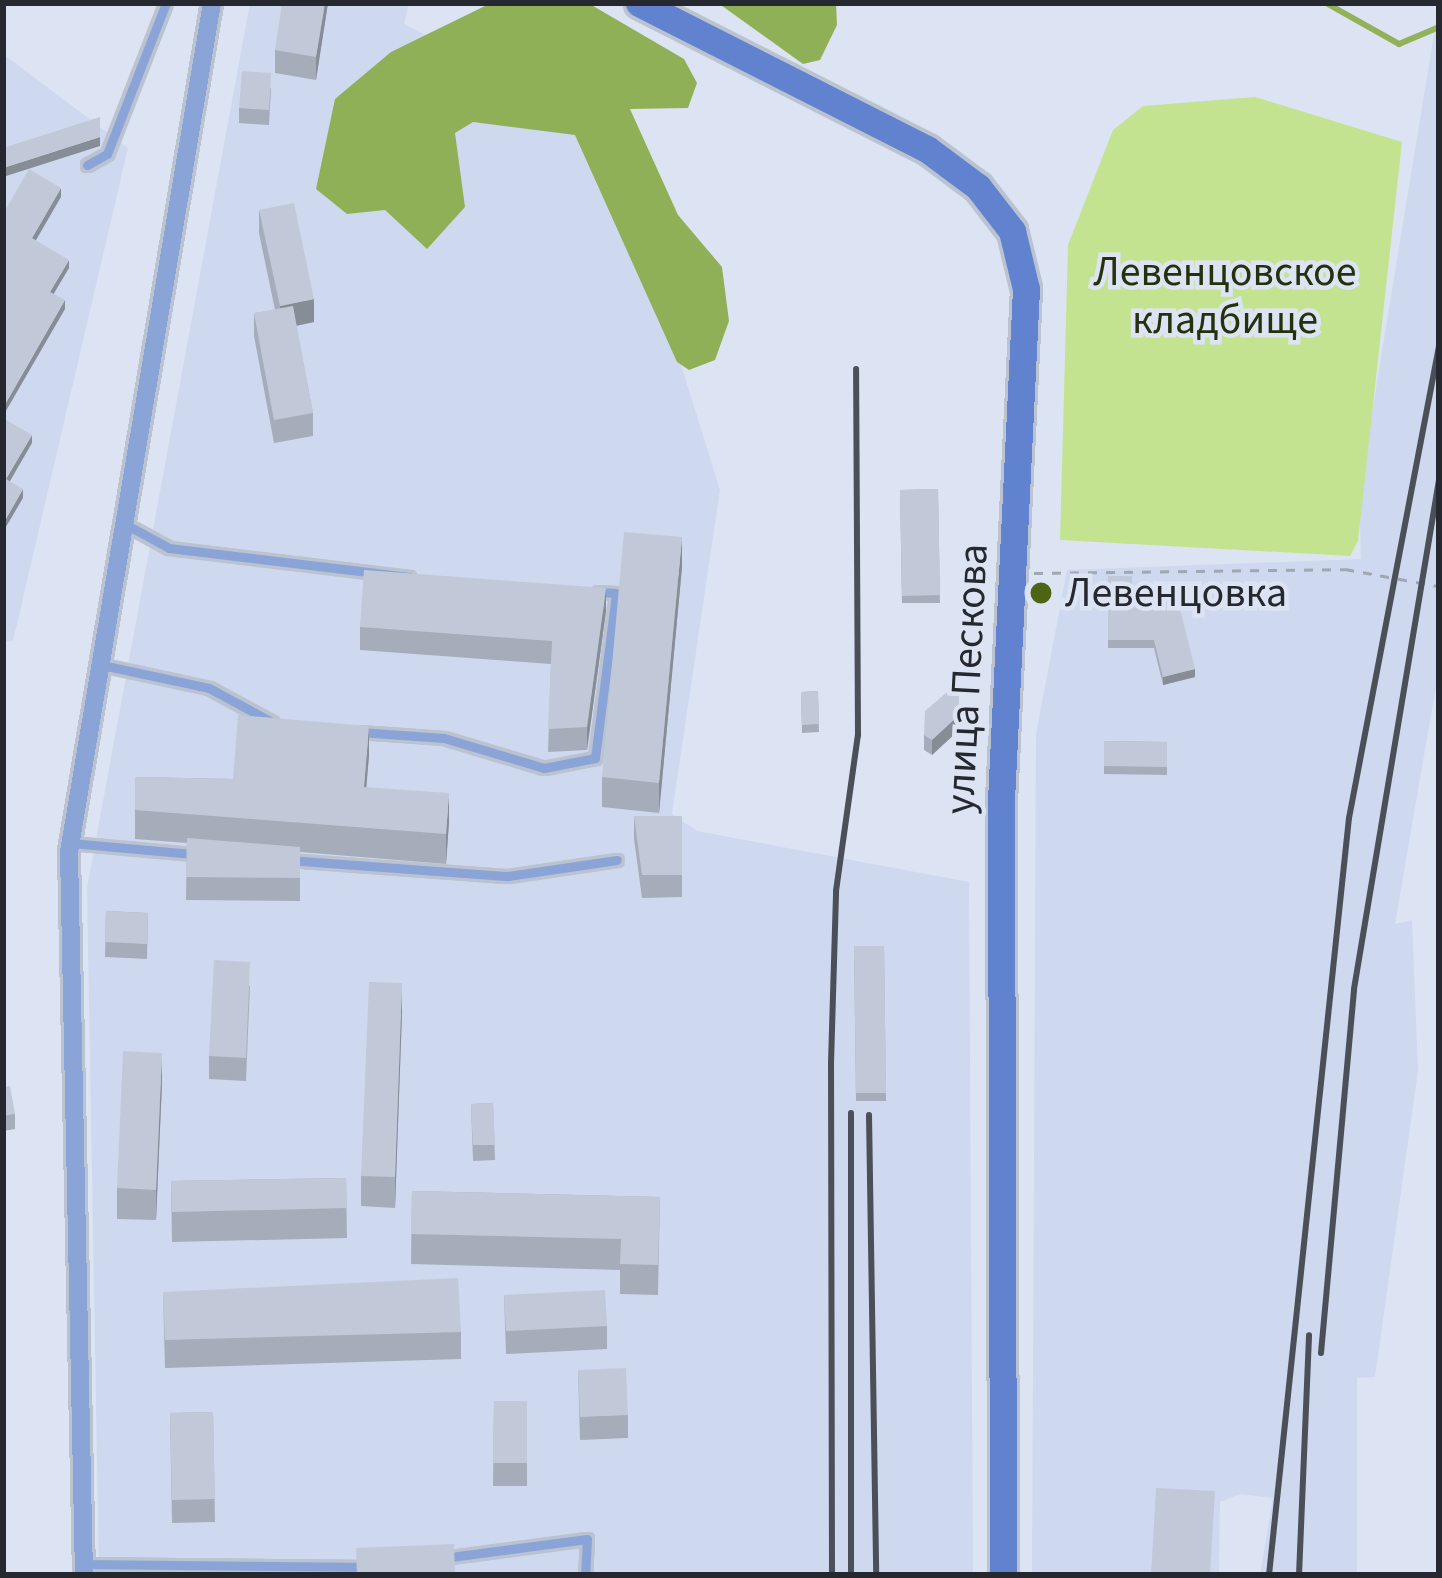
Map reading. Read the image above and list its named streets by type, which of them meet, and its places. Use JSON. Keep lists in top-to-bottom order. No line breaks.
{"streets":{"street":["улица Пескова"]},"parks":["Левенцовское кладбище"],"places":["Левенцовка"]}
